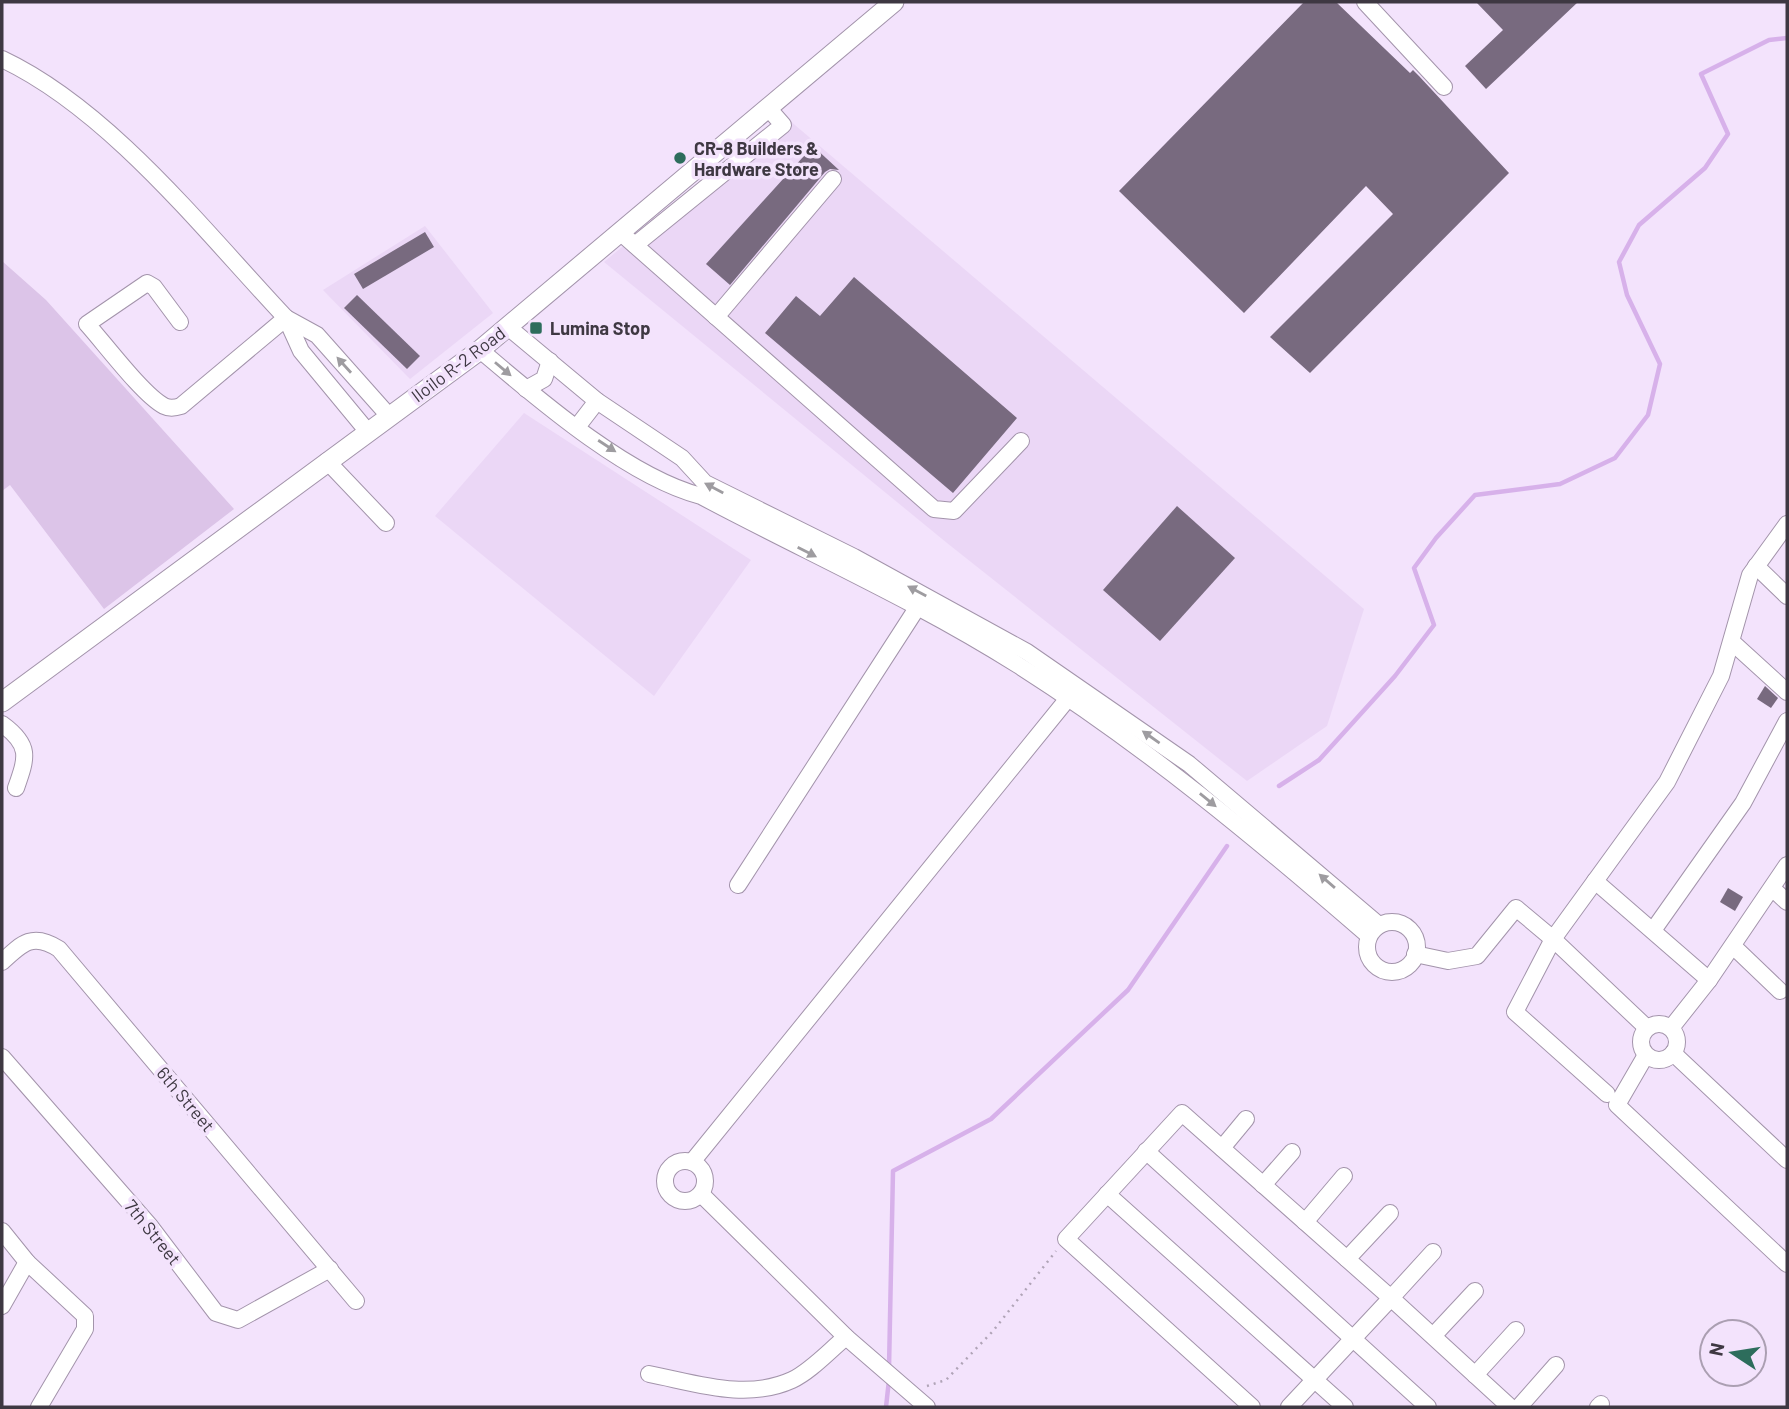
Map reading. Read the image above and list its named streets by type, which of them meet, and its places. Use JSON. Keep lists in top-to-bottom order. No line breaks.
{"streets":{"main road":["Iloilo R-2 Road"],"street":["6th Street","7th Street"]},"crossings":[["6th Street","7th Street"]],"places":{"other":["CR-8 Builders & Hardware Store"],"transit":["Lumina Stop"]},"north":"left"}
